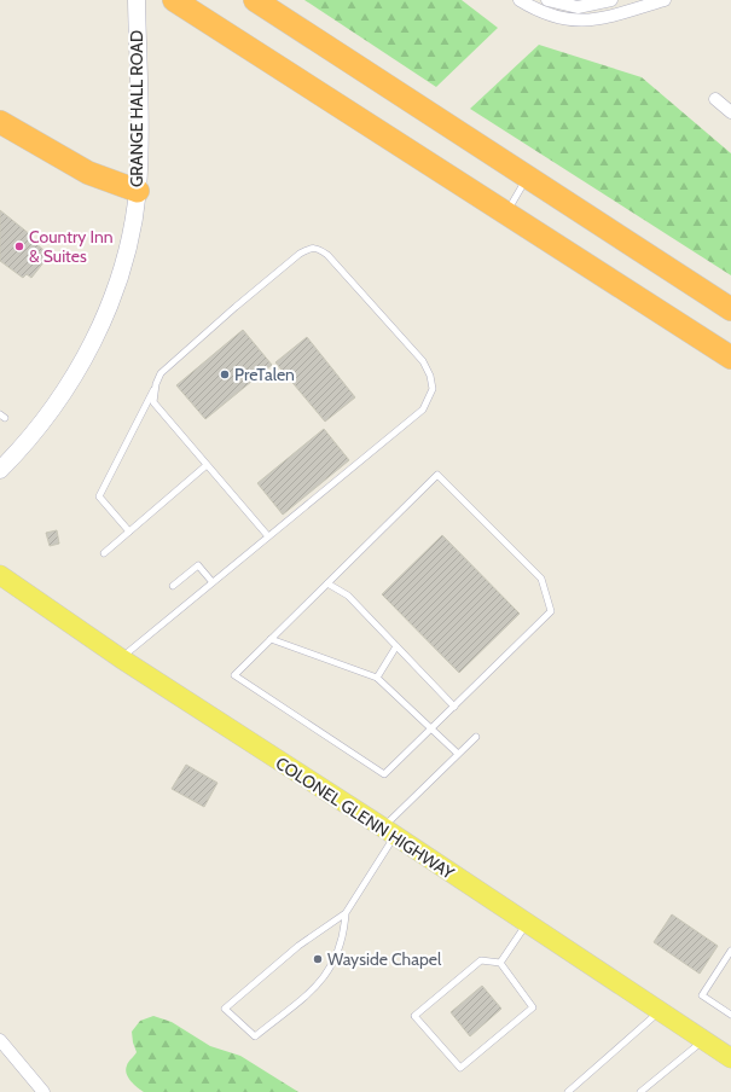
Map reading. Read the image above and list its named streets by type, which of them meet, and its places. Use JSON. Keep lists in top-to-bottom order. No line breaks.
{"streets":{"main road":["GRANGE HALL ROAD","COLONEL GLENN HIGHWAY"]},"places":["Country Inn & Suites","PreTalen","Wayside Chapel"]}
